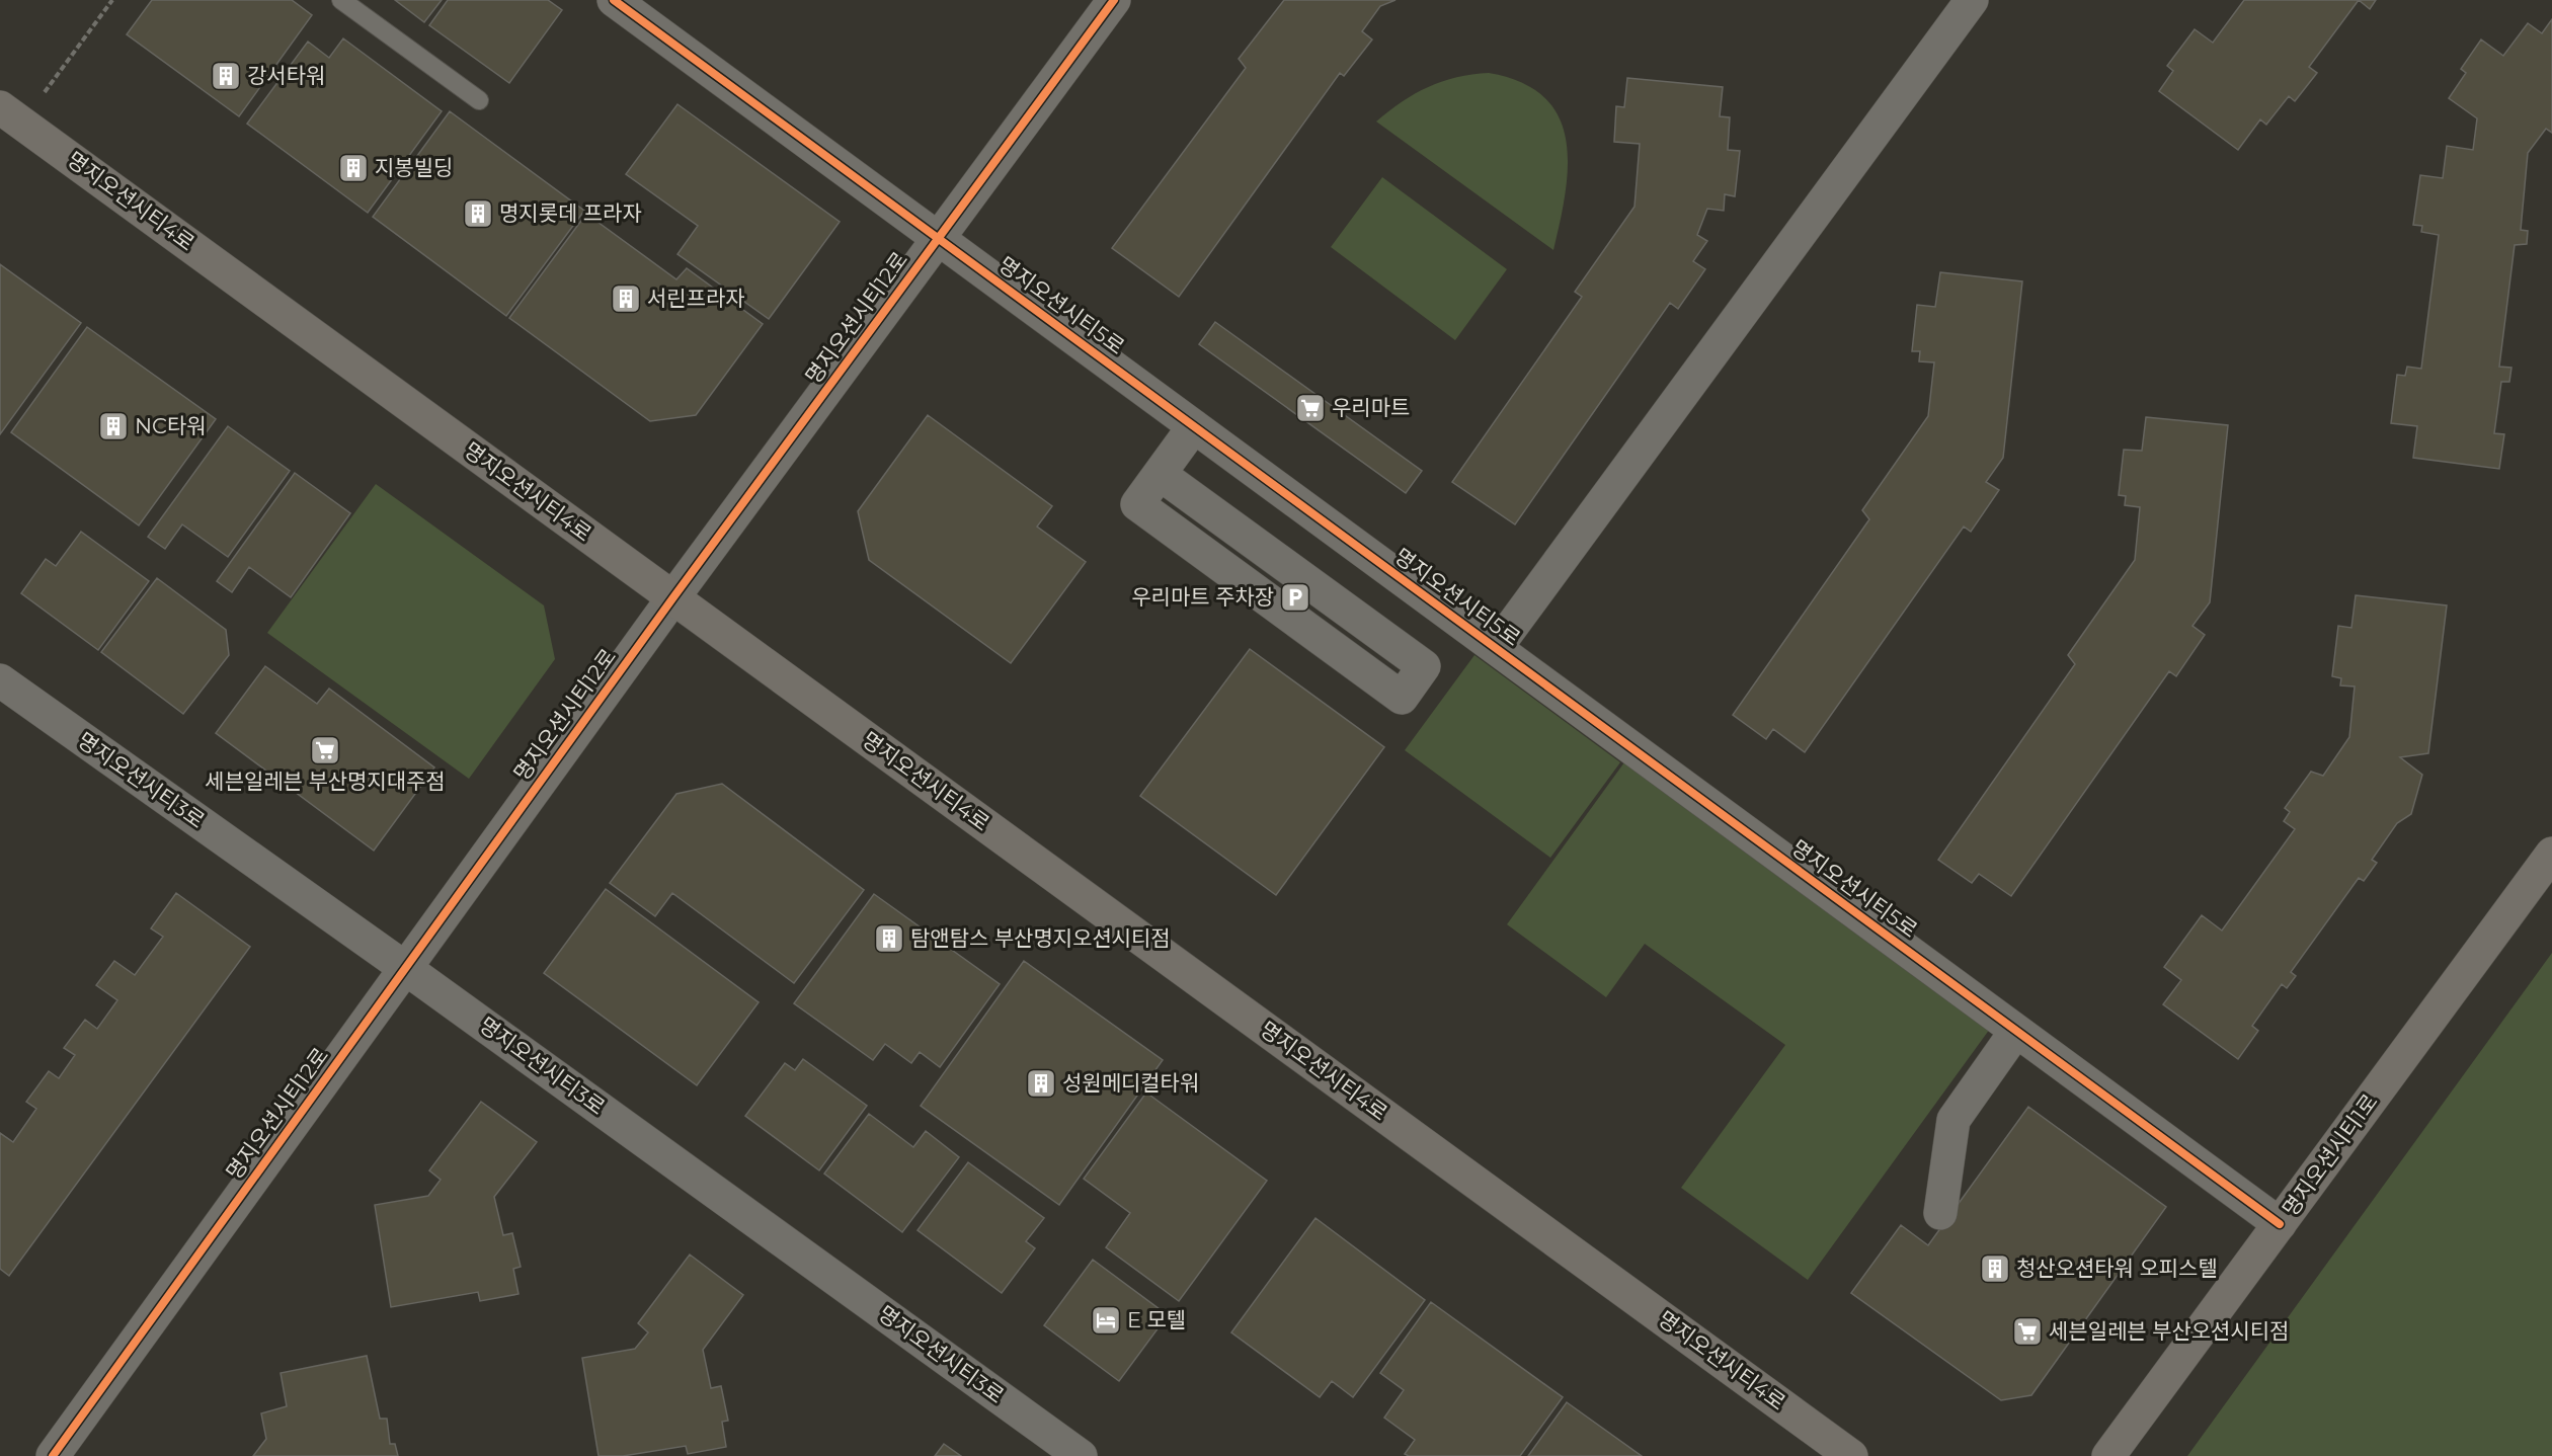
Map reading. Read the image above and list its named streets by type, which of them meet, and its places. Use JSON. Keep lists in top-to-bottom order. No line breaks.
{"streets":{"main road":["명지오션시티4로","명지오션시티1로"],"street":["명지오션시티5로","명지오션시티12로","명지오션시티3로"]},"crossings":[["명지오션시티4로","명지오션시티12로"],["명지오션시티5로","명지오션시티12로"],["명지오션시티5로","명지오션시티1로"],["명지오션시티12로","명지오션시티3로"]],"places":{"building":["강서타워","지봉빌딩","명지롯데 프라자","서린프라자","NC타워","탐앤탐스 부산명지오션시티점","성원메디컬타워","청산오션타워 오피스텔"],"supermarket":["우리마트","세븐일레븐 부산명지대주점","세븐일레븐 부산오션시티점"],"parking":["우리마트 주차장"],"hotel":["E 모텔"]}}
